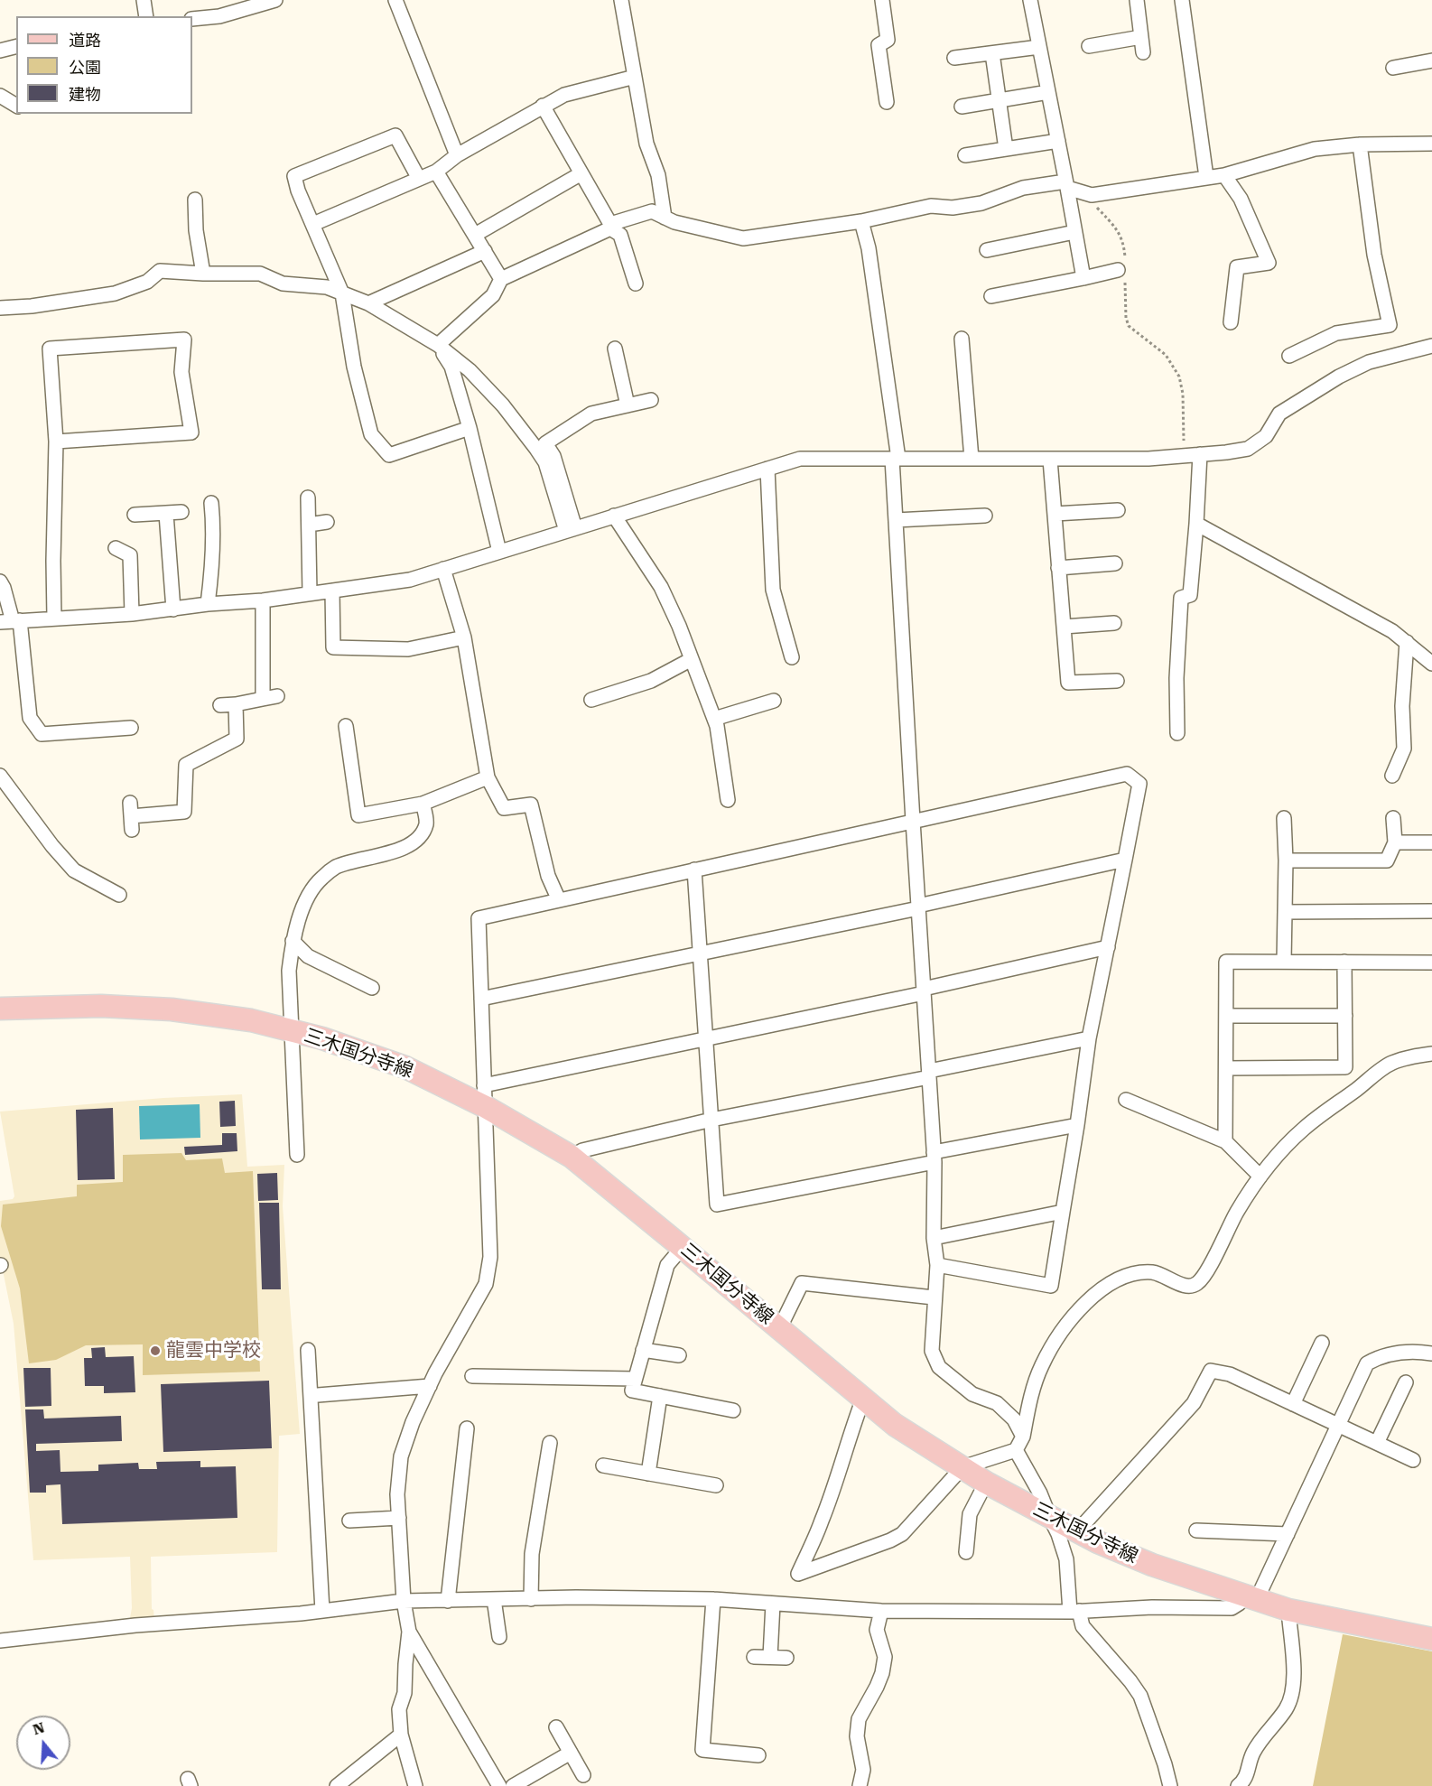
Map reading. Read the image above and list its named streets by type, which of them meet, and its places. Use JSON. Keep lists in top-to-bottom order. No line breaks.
{"streets":{"main road":["三木国分寺線"]},"places":["龍雲中学校"],"legend":["道路","公園","建物"],"north":"top"}
